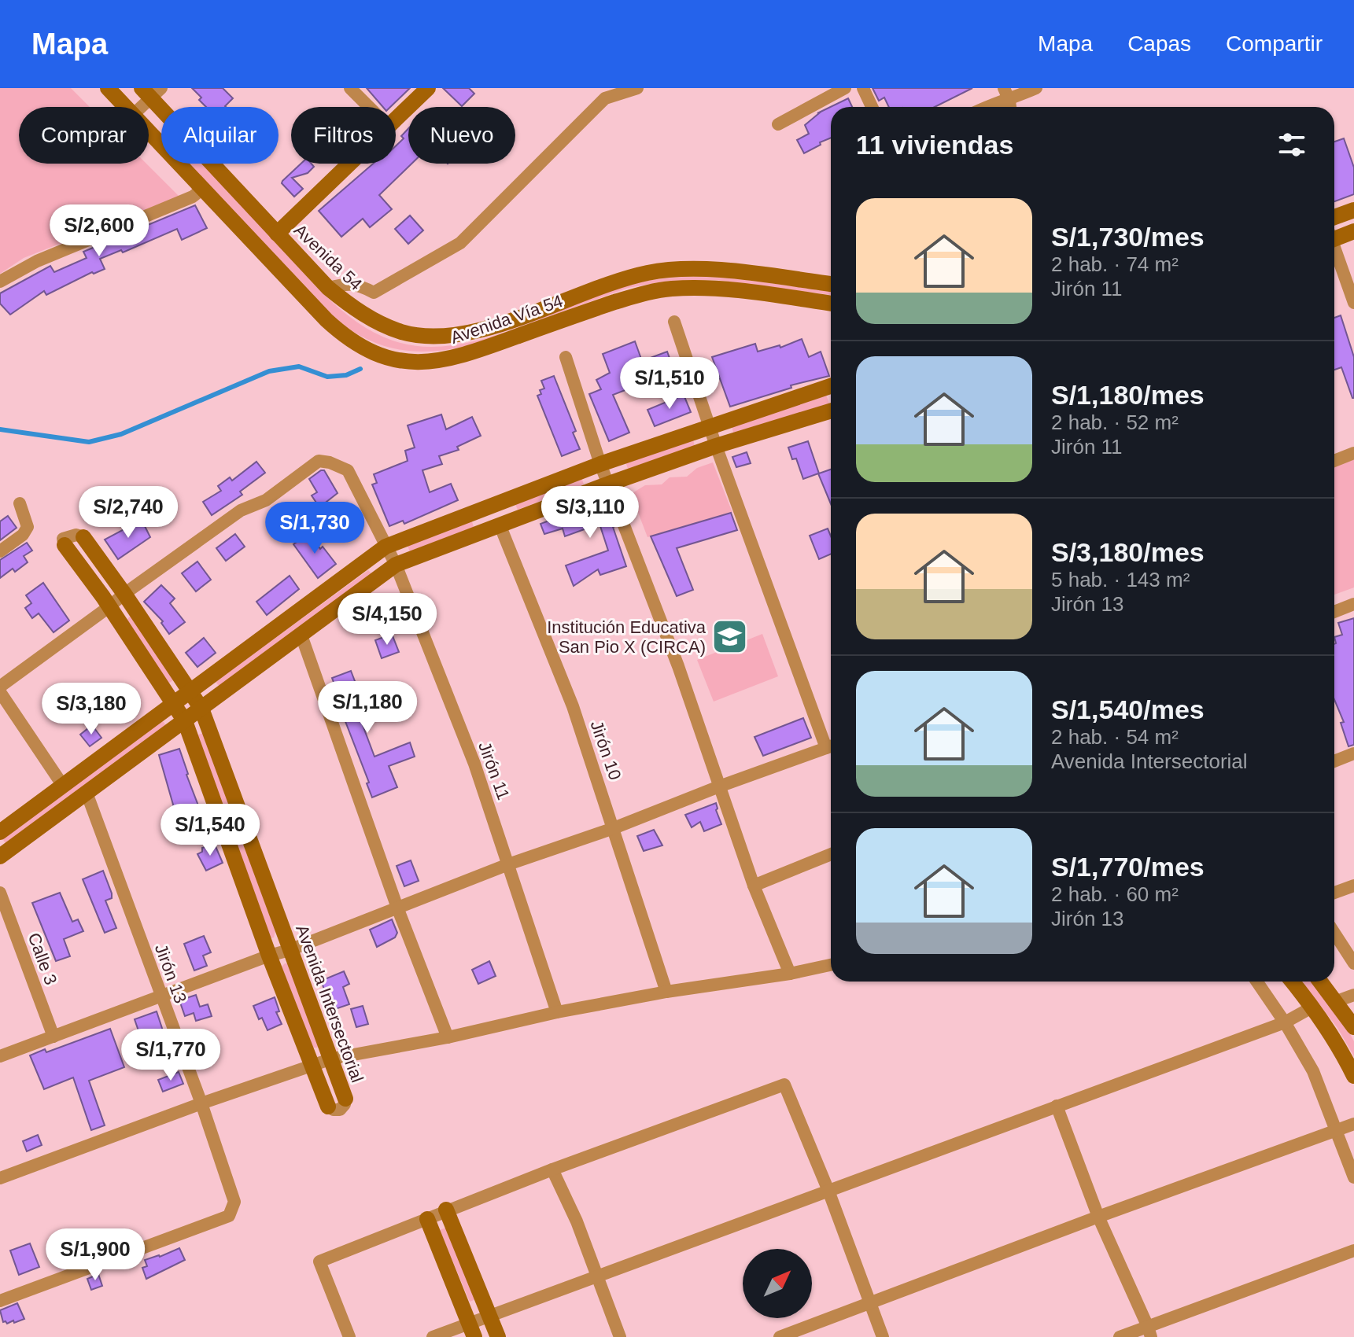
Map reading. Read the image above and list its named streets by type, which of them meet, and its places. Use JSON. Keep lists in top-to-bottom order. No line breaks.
{"streets":{"street":["Avenida 54","Avenida Vía 54","Jirón 10","Jirón 11","Calle 3","Jirón 13","Avenida Intersectorial"]},"crossings":[["Jirón 11","Avenida Intersectorial"]],"places":{"school or university":["Institución Educativa San Pio X (CIRCA)"]},"north":"top right","page":{"header":"Mapa","nav":["Mapa","Capas","Compartir"],"chip":["Comprar","Alquilar","Filtros","Nuevo"],"heading":"11 viviendas","list":[{"name":"S/1,730/mes","note":"2 hab. · 74 m² · Jirón 11"},{"name":"S/1,180/mes","note":"2 hab. · 52 m² · Jirón 11"},{"name":"S/3,180/mes","note":"5 hab. · 143 m² · Jirón 13"},{"name":"S/1,540/mes","note":"2 hab. · 54 m² · Avenida Intersectorial"},{"name":"S/1,770/mes","note":"2 hab. · 60 m² · Jirón 13"}],"price":["S/2,600","S/1,510","S/2,740","S/3,110","S/1,730","S/4,150","S/1,180","S/3,180","S/1,540","S/1,770","S/1,900"]}}
